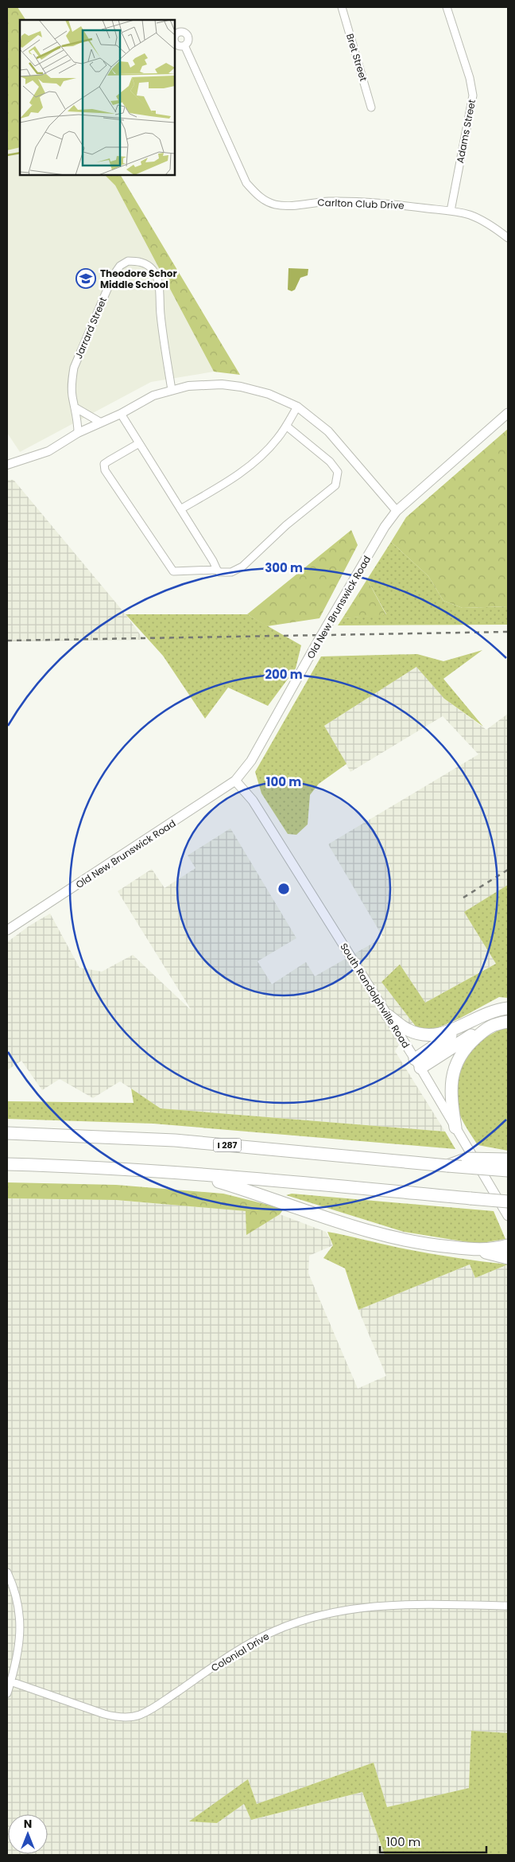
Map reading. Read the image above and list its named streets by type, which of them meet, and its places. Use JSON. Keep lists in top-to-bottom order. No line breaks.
{"streets":{"highway":["I 287"],"main road":["Old New Brunswick Road","South Randolphville Road"],"street":["Bret Street","Adams Street","Carlton Club Drive","Jarrard Street","Colonial Drive"]},"crossings":[["Adams Street","Carlton Club Drive"],["Old New Brunswick Road","South Randolphville Road"]],"places":{"school or university":["Theodore Schor Middle School"]},"scale_bar":"100 m","north":"top","rings":["300 m","200 m","100 m"]}
